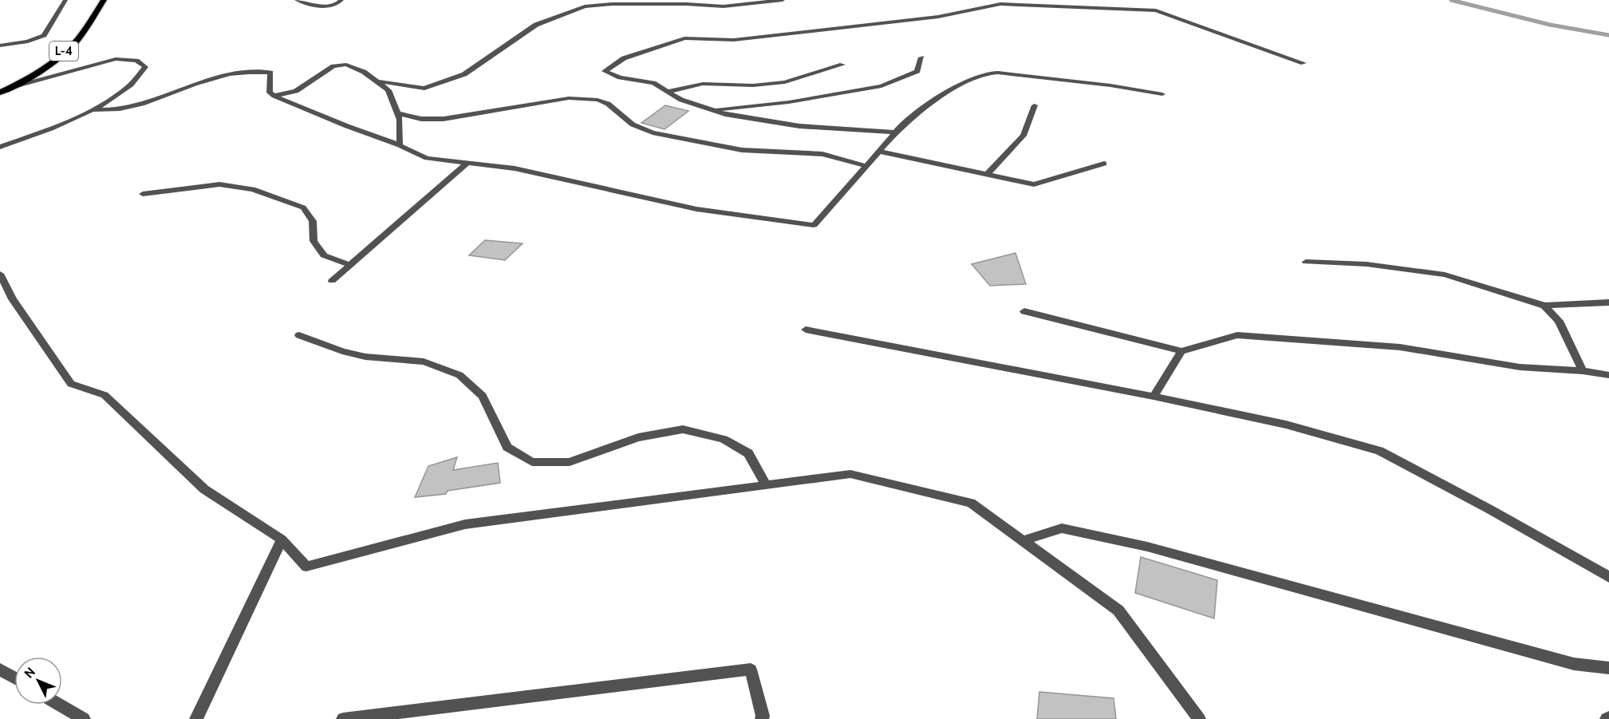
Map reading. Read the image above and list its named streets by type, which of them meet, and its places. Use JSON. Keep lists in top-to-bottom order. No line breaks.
{"streets":{"main road":["L-4"]},"north":"top left"}
